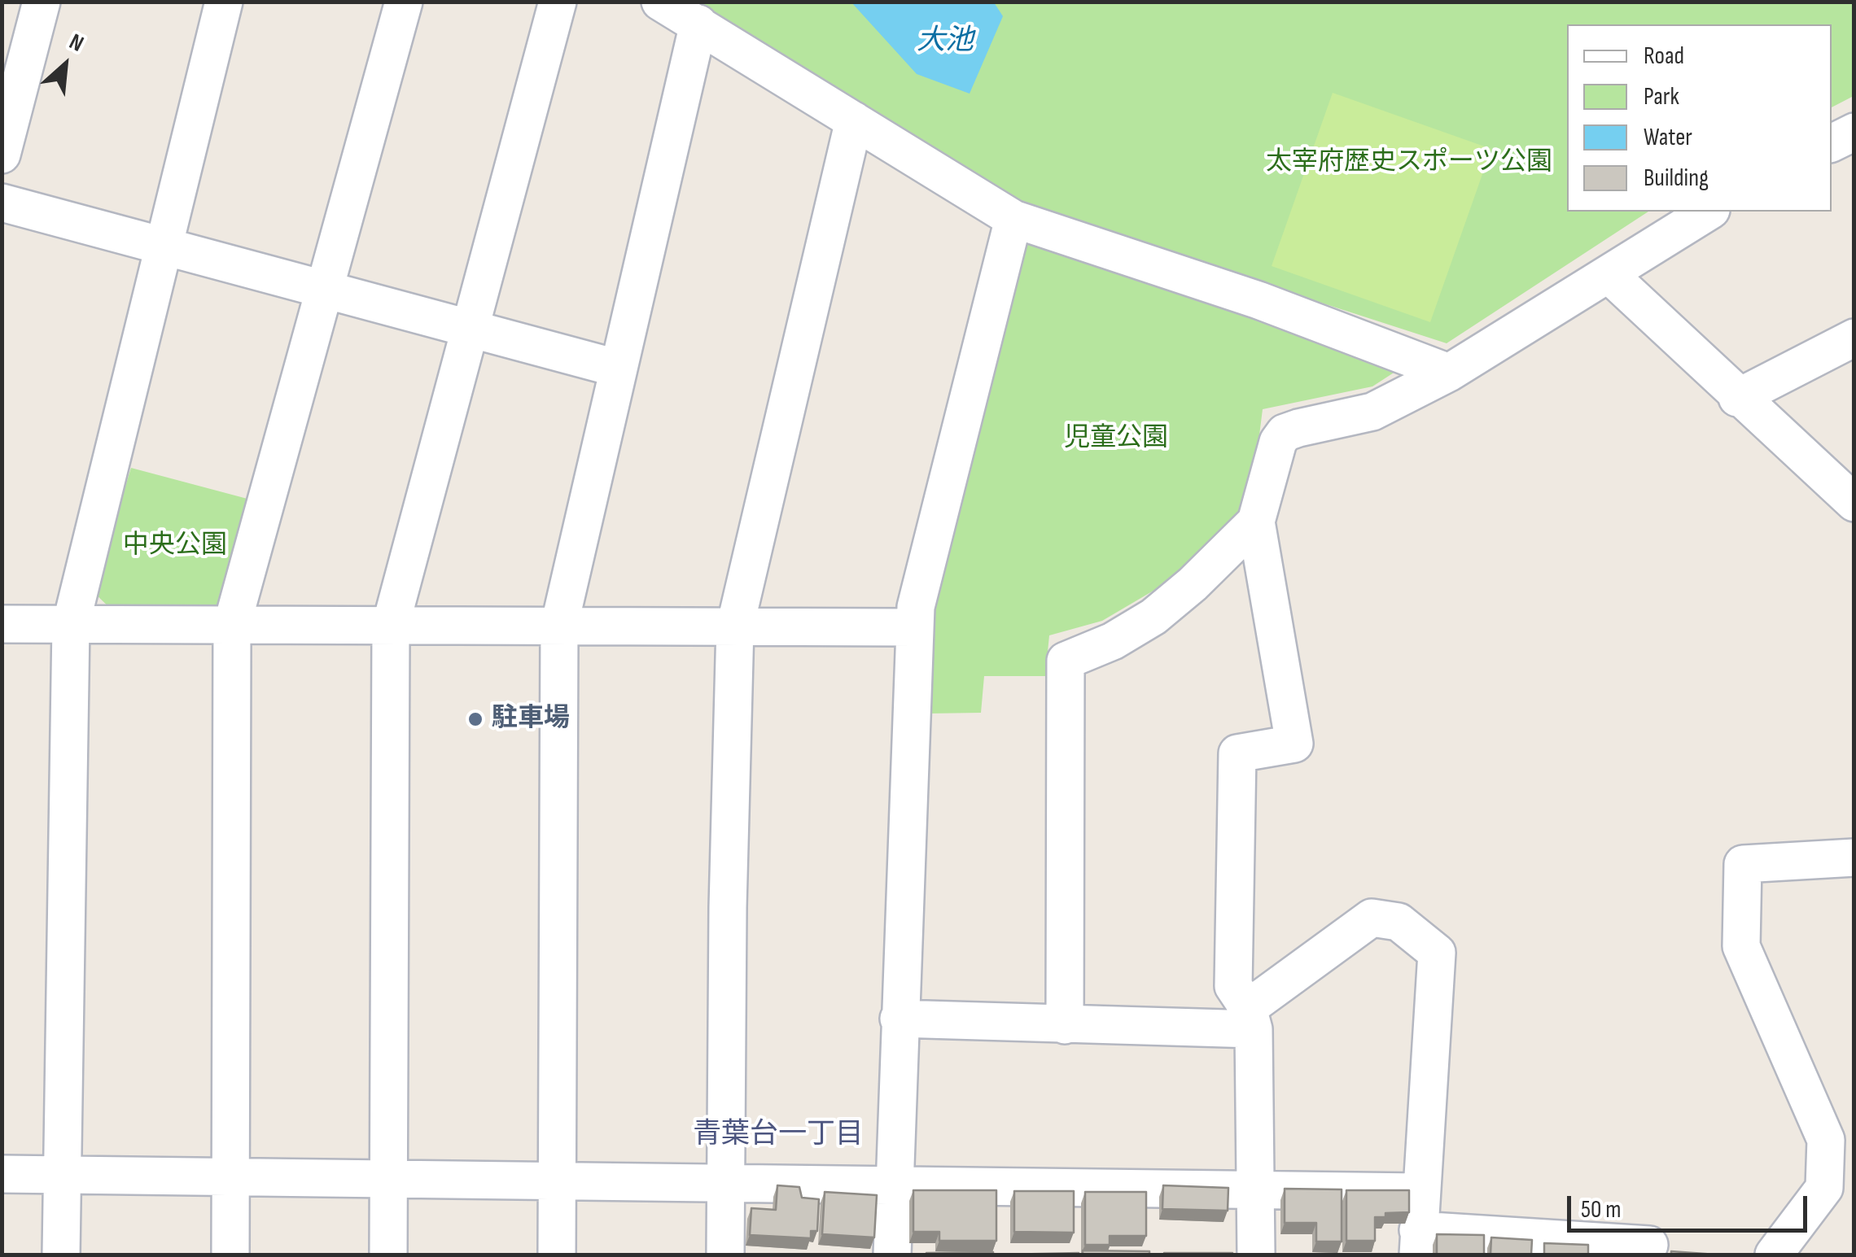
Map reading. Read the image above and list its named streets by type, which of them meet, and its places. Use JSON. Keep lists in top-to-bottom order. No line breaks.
{"districts":["青葉台一丁目"],"water":["大池"],"parks":["太宰府歴史スポーツ公園","児童公園","中央公園"],"places":["駐車場"],"legend":["Road","Park","Water","Building"],"scale_bar":"50 m","north":"top right"}
